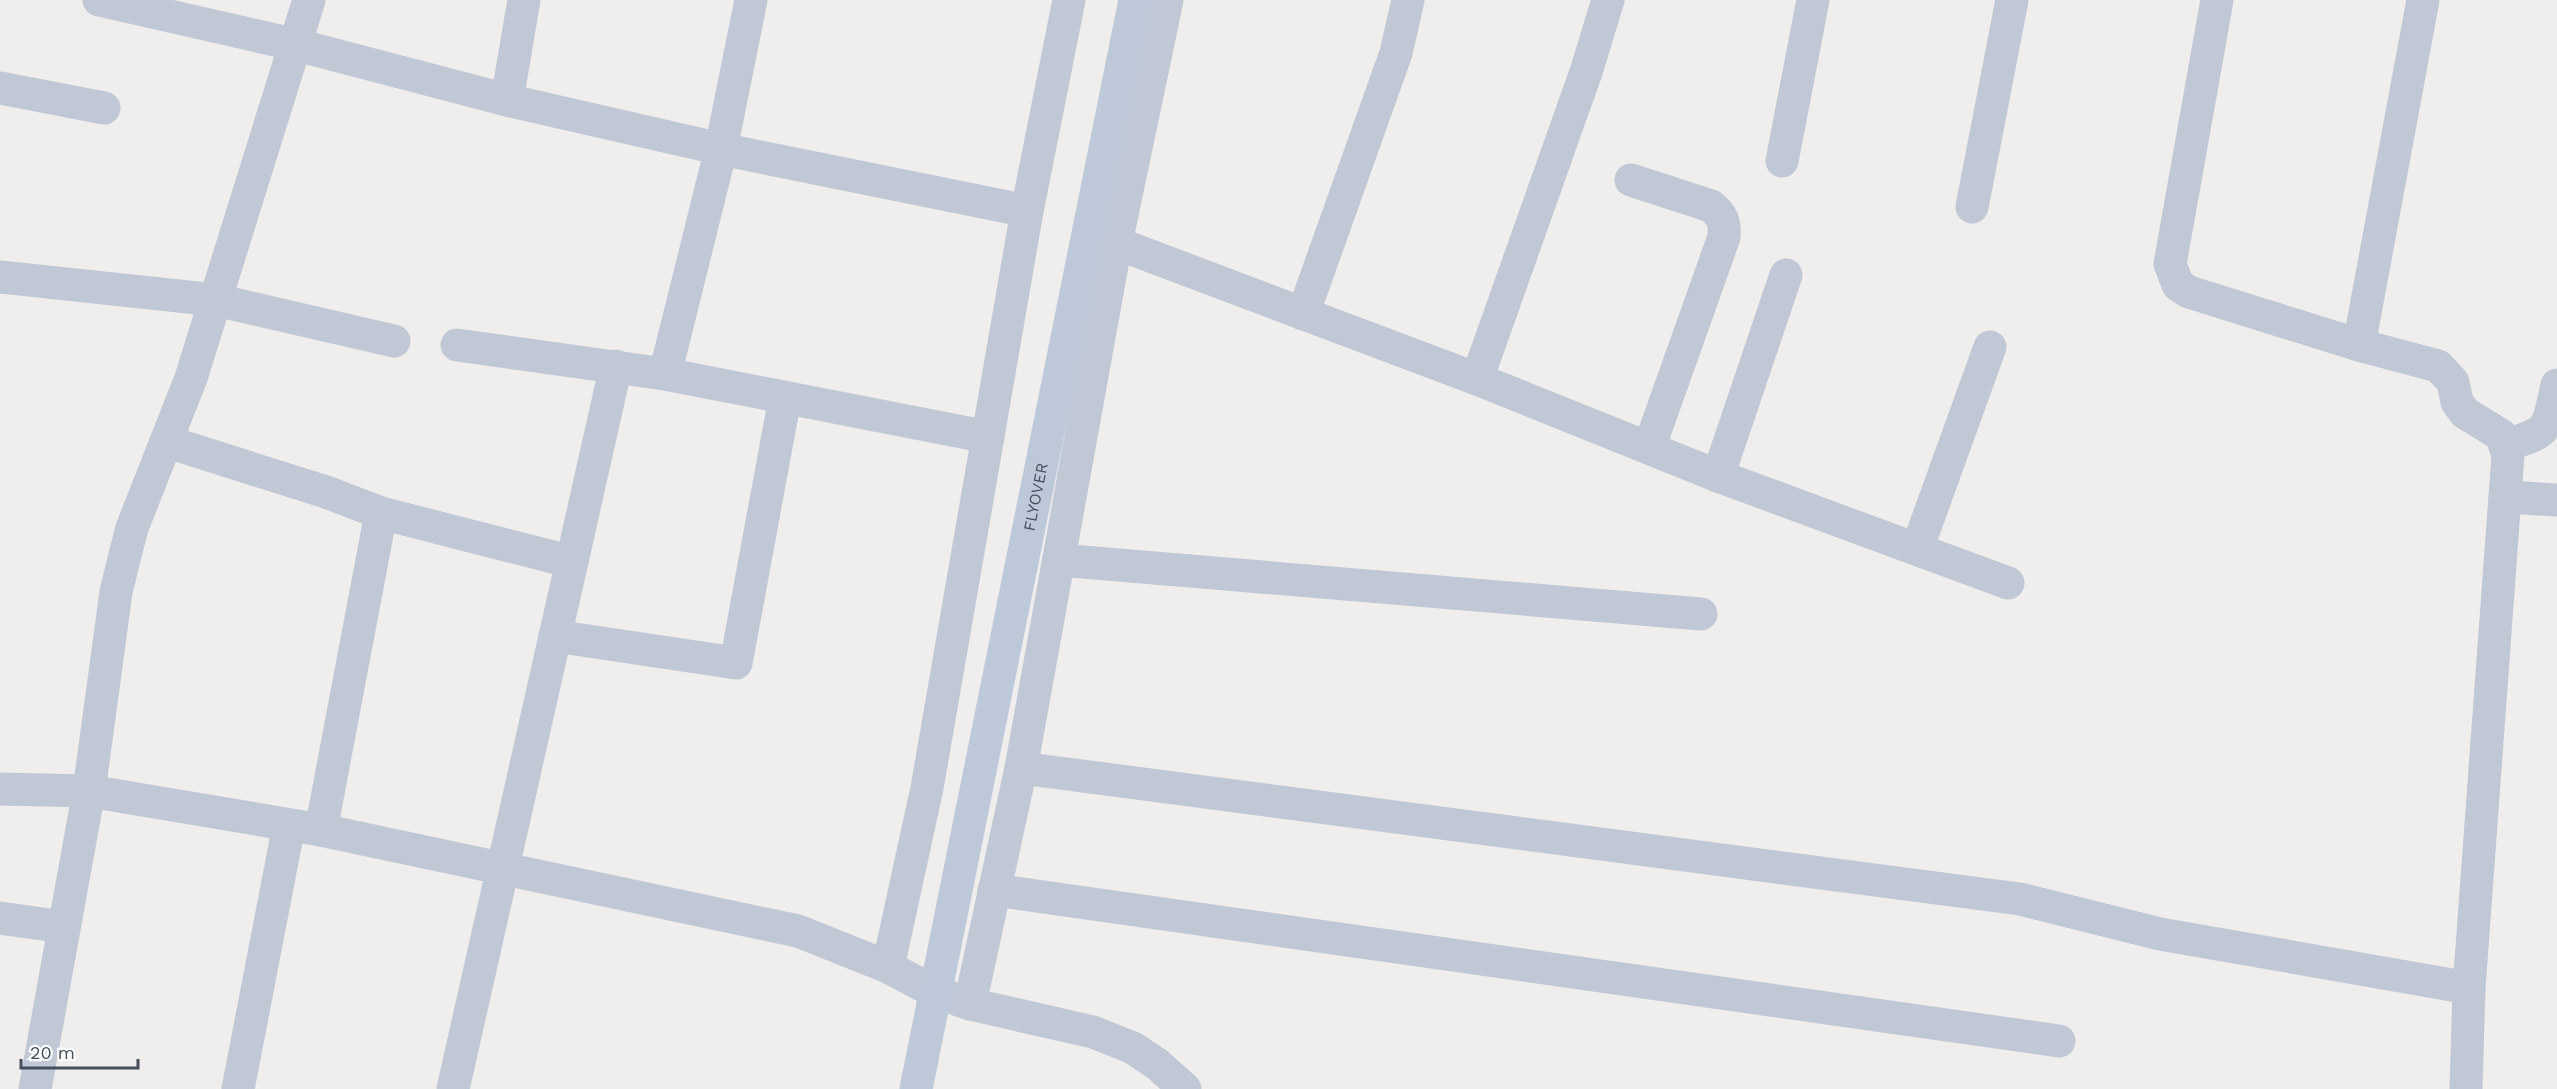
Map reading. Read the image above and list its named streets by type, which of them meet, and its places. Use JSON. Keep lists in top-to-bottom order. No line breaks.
{"streets":{"main road":["FLYOVER"]},"scale_bar":"20 m"}
